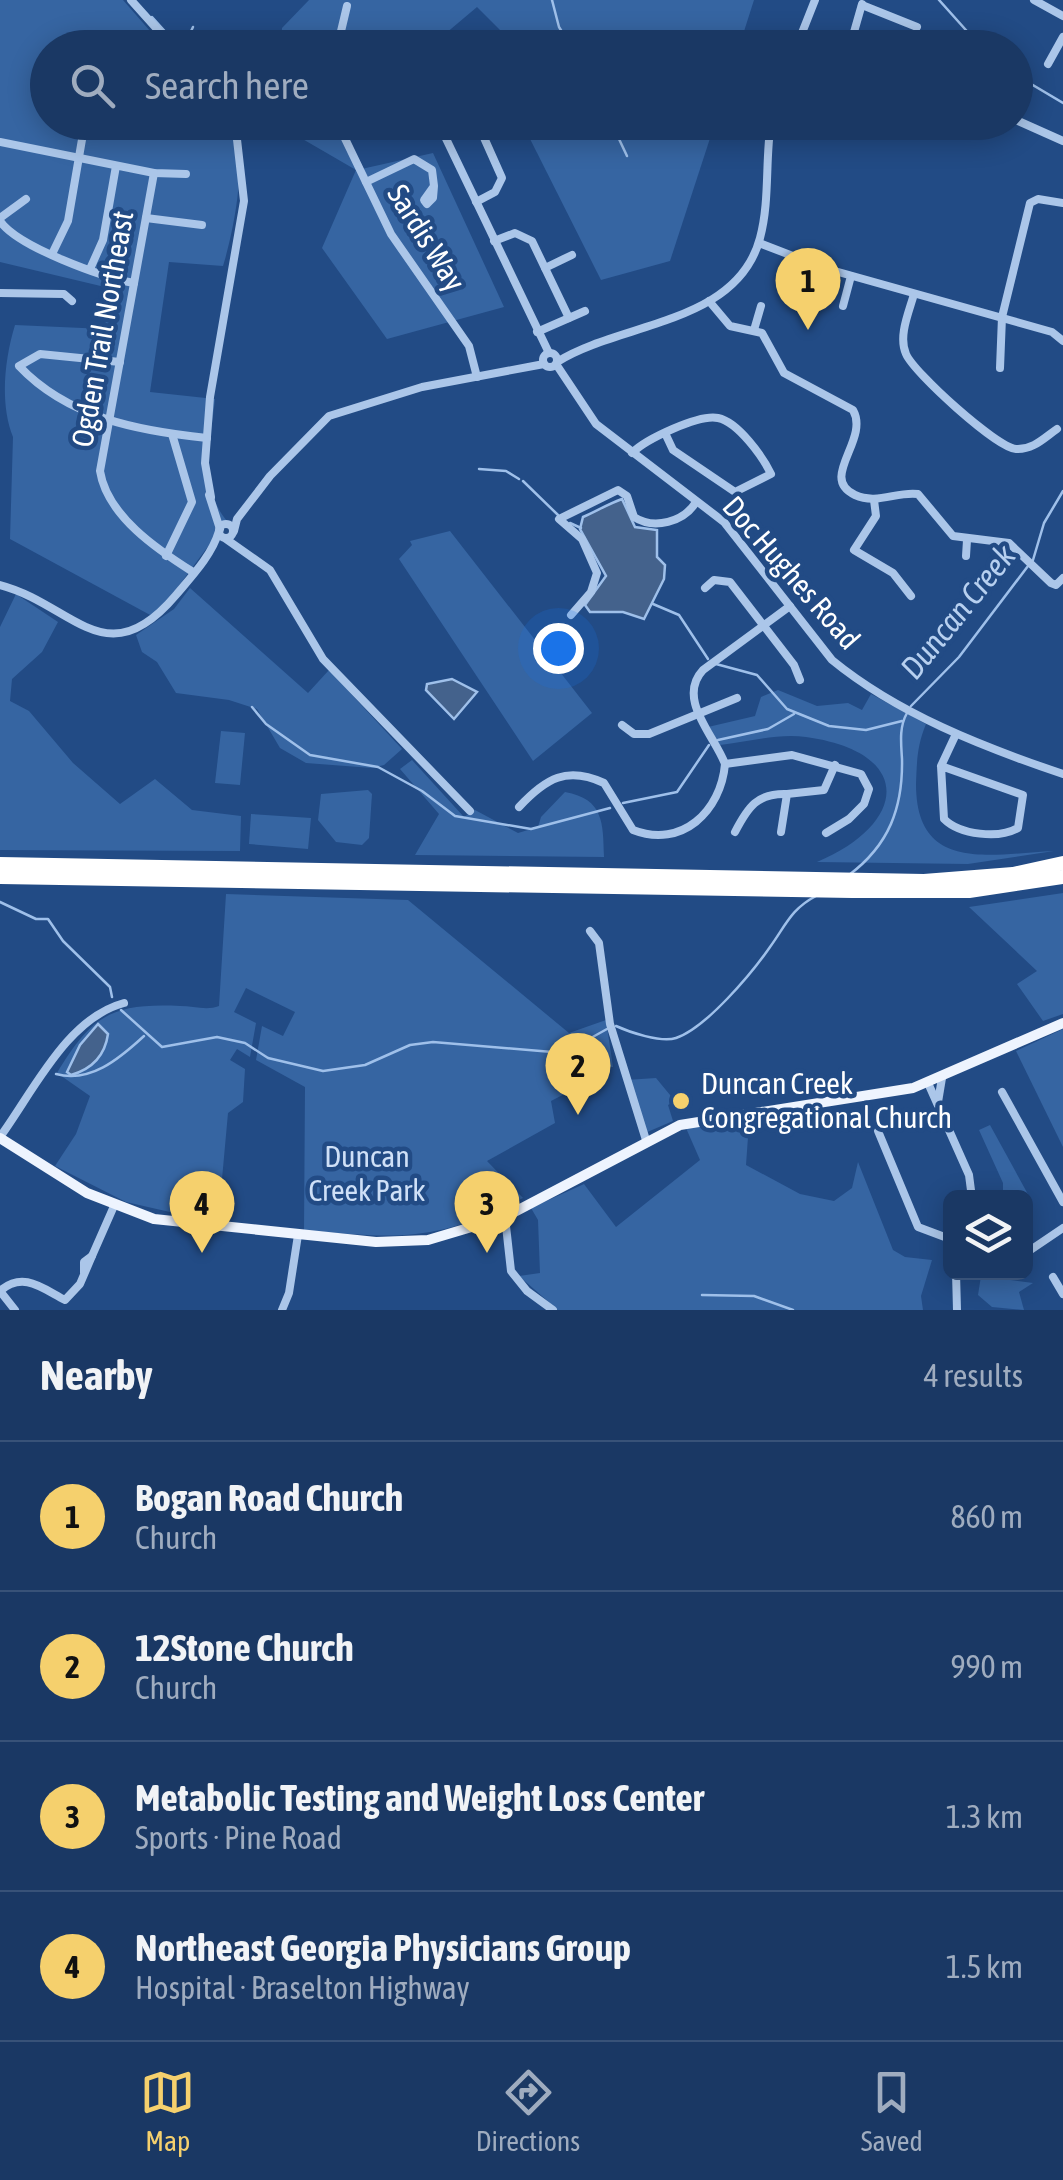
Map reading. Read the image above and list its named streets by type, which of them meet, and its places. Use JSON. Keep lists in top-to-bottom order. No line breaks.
{"streets":{"street":["Sardis Way","Ogden Trail Northeast","Doc Hughes Road"]},"water":["Duncan Creek"],"parks":["Duncan Creek Park"],"places":["Duncan Creek Congregational Church"],"page":{"search":"Search here","pins":["1","2","3","4"],"heading":["Nearby","4 results"],"list":[{"mark":"1","name":"Bogan Road Church","note":"Church","value":"860 m"},{"mark":"2","name":"12Stone Church","note":"Church","value":"990 m"},{"mark":"3","name":"Metabolic Testing and Weight Loss Center","note":"Sports · Pine Road","value":"1.3 km"},{"mark":"4","name":"Northeast Georgia Physicians Group","note":"Hospital · Braselton Highway","value":"1.5 km"}],"nav":["Map","Directions","Saved"]}}
